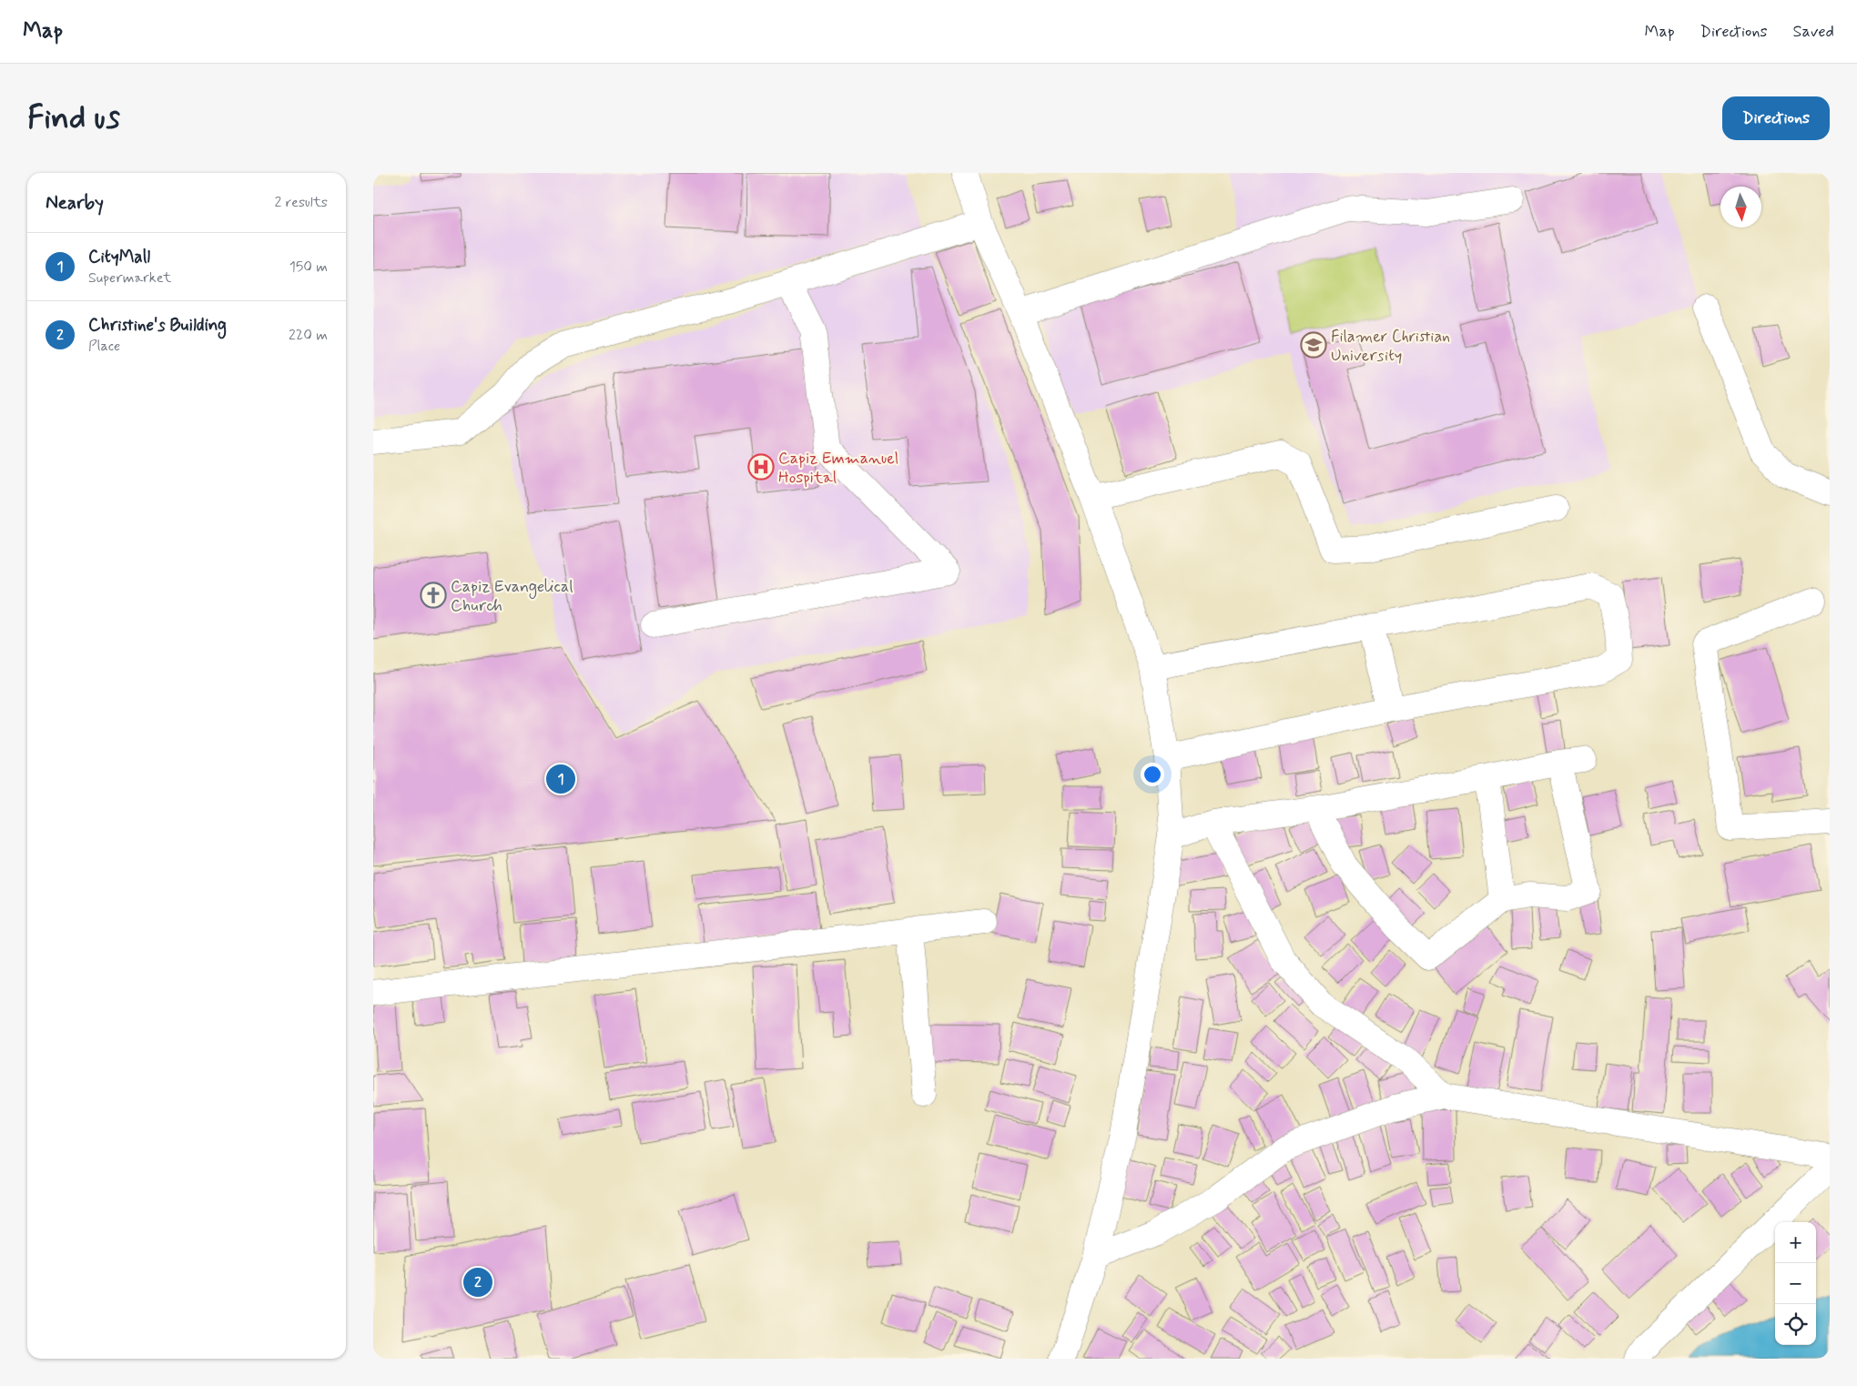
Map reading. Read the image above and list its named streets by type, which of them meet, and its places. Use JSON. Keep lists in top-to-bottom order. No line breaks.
{"places":{"school or university":["Filamer Christian University"],"hospital":["Capiz Emmanuel Hospital"],"church":["Capiz Evangelical Church"]},"north":"bottom","page":{"header":"Map","nav":["Map","Directions","Saved"],"buttons":"Directions","title":"Find us","heading":["Nearby","2 results"],"list":[{"mark":"1","name":"CityMall","note":"Supermarket","value":"150 m"},{"mark":"2","name":"Christine's Building","note":"Place","value":"220 m"}],"pins":["1","2"],"map_buttons":["+","−"]}}
